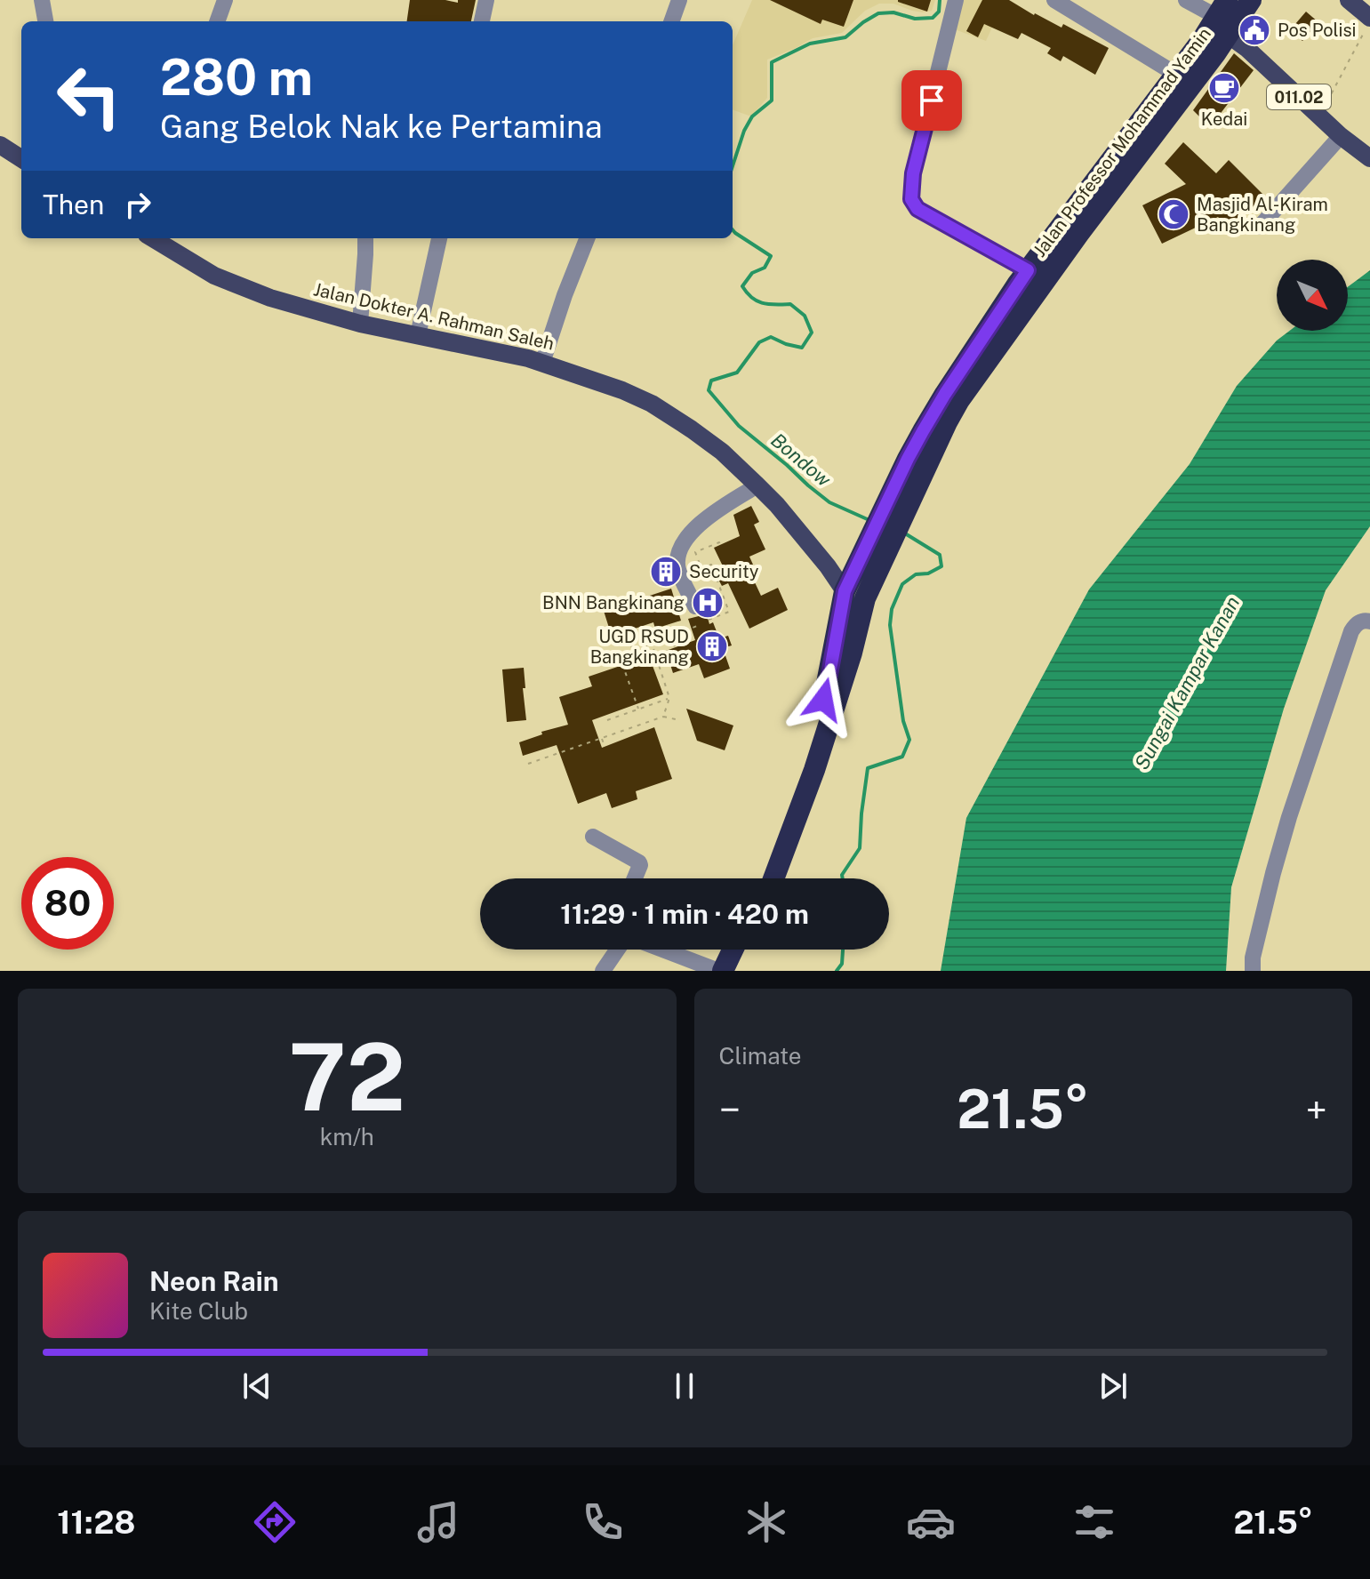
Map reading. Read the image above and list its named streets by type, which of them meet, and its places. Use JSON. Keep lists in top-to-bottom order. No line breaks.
{"streets":{"highway":["Jalan Professor Mohammad Yamin"],"main road":["011.02","Jalan Dokter A. Rahman Saleh"]},"crossings":[["011.02","Jalan Professor Mohammad Yamin"],["Jalan Professor Mohammad Yamin","Jalan Dokter A. Rahman Saleh"]],"water":["Bondow","Sungai Kampar Kanan"],"places":{"public building":["Pos Polisi"],"cafe":["Kedai"],"mosque":["Masjid Al-Kiram Bangkinang"],"building":["Security","UGD RSUD Bangkinang"],"hospital":["BNN Bangkinang"]},"north":"bottom right","page":{"turn":["280 m","Gang Belok Nak ke Pertamina"],"then":"Then","limit":"80","trip":"11:29 · 1 min · 420 m","tile":[["72","km/h"],"Climate"],"heat":["−","21.5°","+"],"song":["Neon Rain","Kite Club"],"tabs":["11:28","21.5°"]}}
